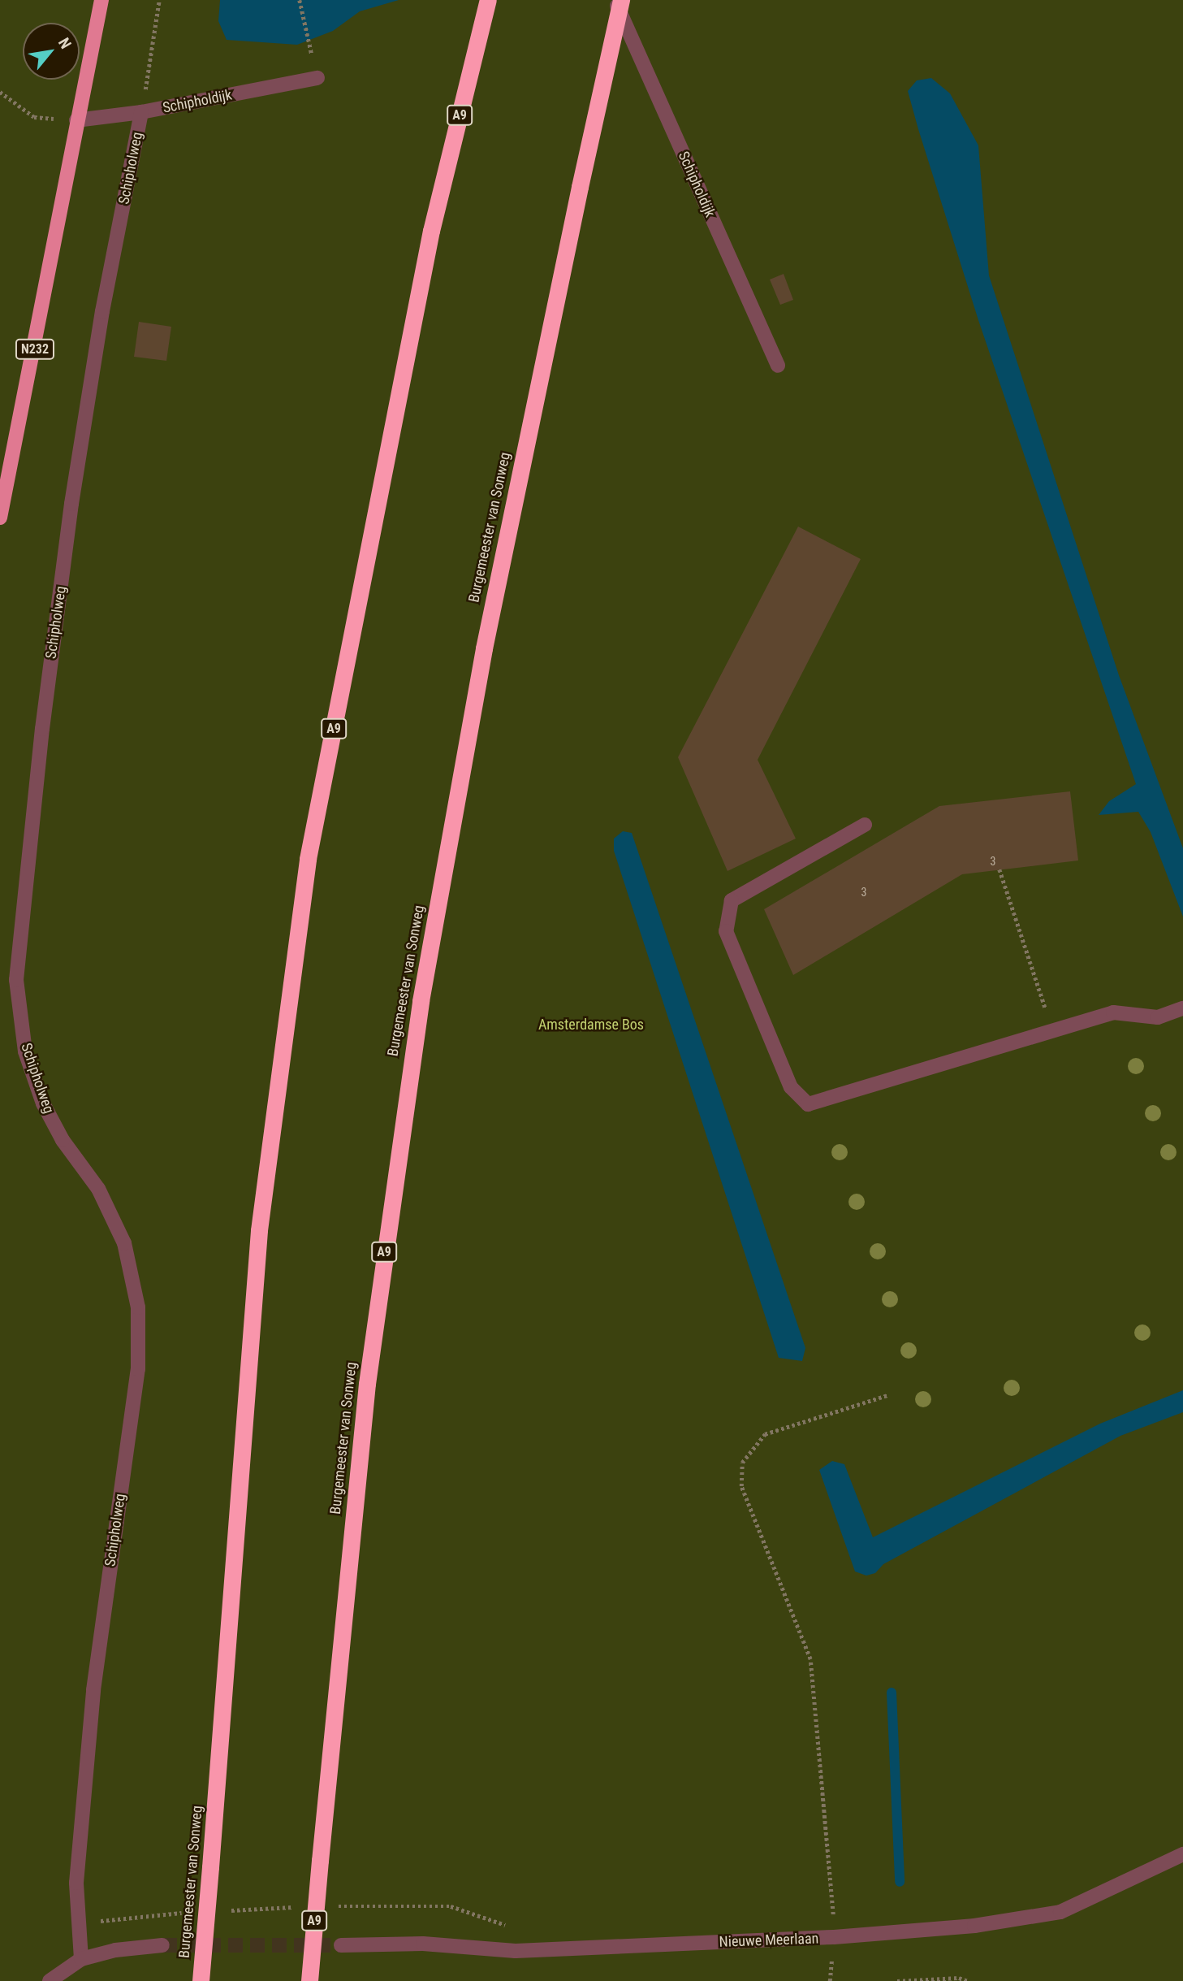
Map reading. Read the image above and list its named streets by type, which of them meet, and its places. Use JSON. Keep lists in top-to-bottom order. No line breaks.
{"streets":{"highway":["A9","Burgemeester van Sonweg"],"main road":["N232"],"street":["Schipholdijk","Schipholweg","Nieuwe Meerlaan"]},"crossings":[["Schipholdijk","Schipholweg"],["Schipholdijk","N232"],["Schipholdijk","Burgemeester van Sonweg"]],"parks":["Amsterdamse Bos"],"house_numbers":["3","3"],"north":"top right"}
